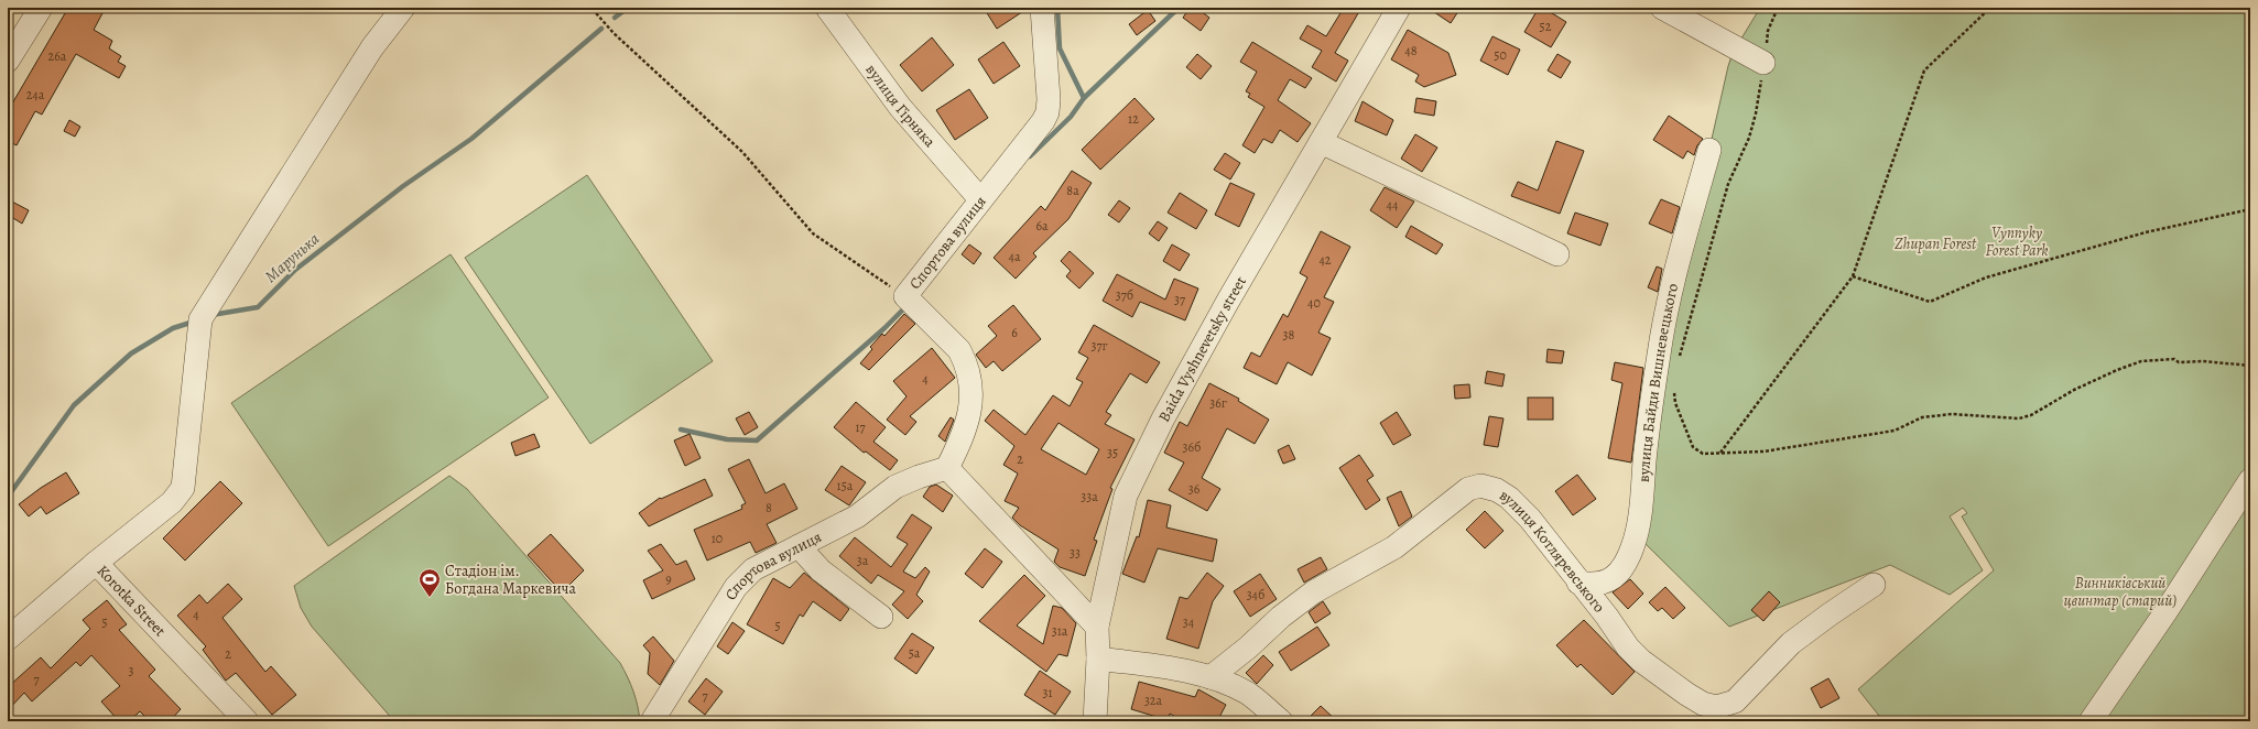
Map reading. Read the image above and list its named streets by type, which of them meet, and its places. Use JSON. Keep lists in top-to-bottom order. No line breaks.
{"streets":{"street":["вулиця Гірняка","Спортова вулиця","Baida Vyshnevetsky street","вулиця Байди Вишневецького","вулиця Котляревського","Korotka Street"]},"crossings":[["вулиця Гірняка","Спортова вулиця"],["вулиця Байди Вишневецького","вулиця Котляревського"]],"water":["Марунька"],"parks":["Vynnyky Forest Park","Zhupan Forest","Винниківський цвинтар (старий)"],"places":{"sports":["Стадіон ім. Богдана Маркевича"]},"house_numbers":["52","48","50","26а","24а","12","8а","44","6а","4а","42","37б","37","40","6","38","37г","4","36г","17","36б","35","2","15а","36","33а","8","10","33","3а","9","34б","4","5","34","5","31а","5а","2","3","7","31","7","32а"]}
